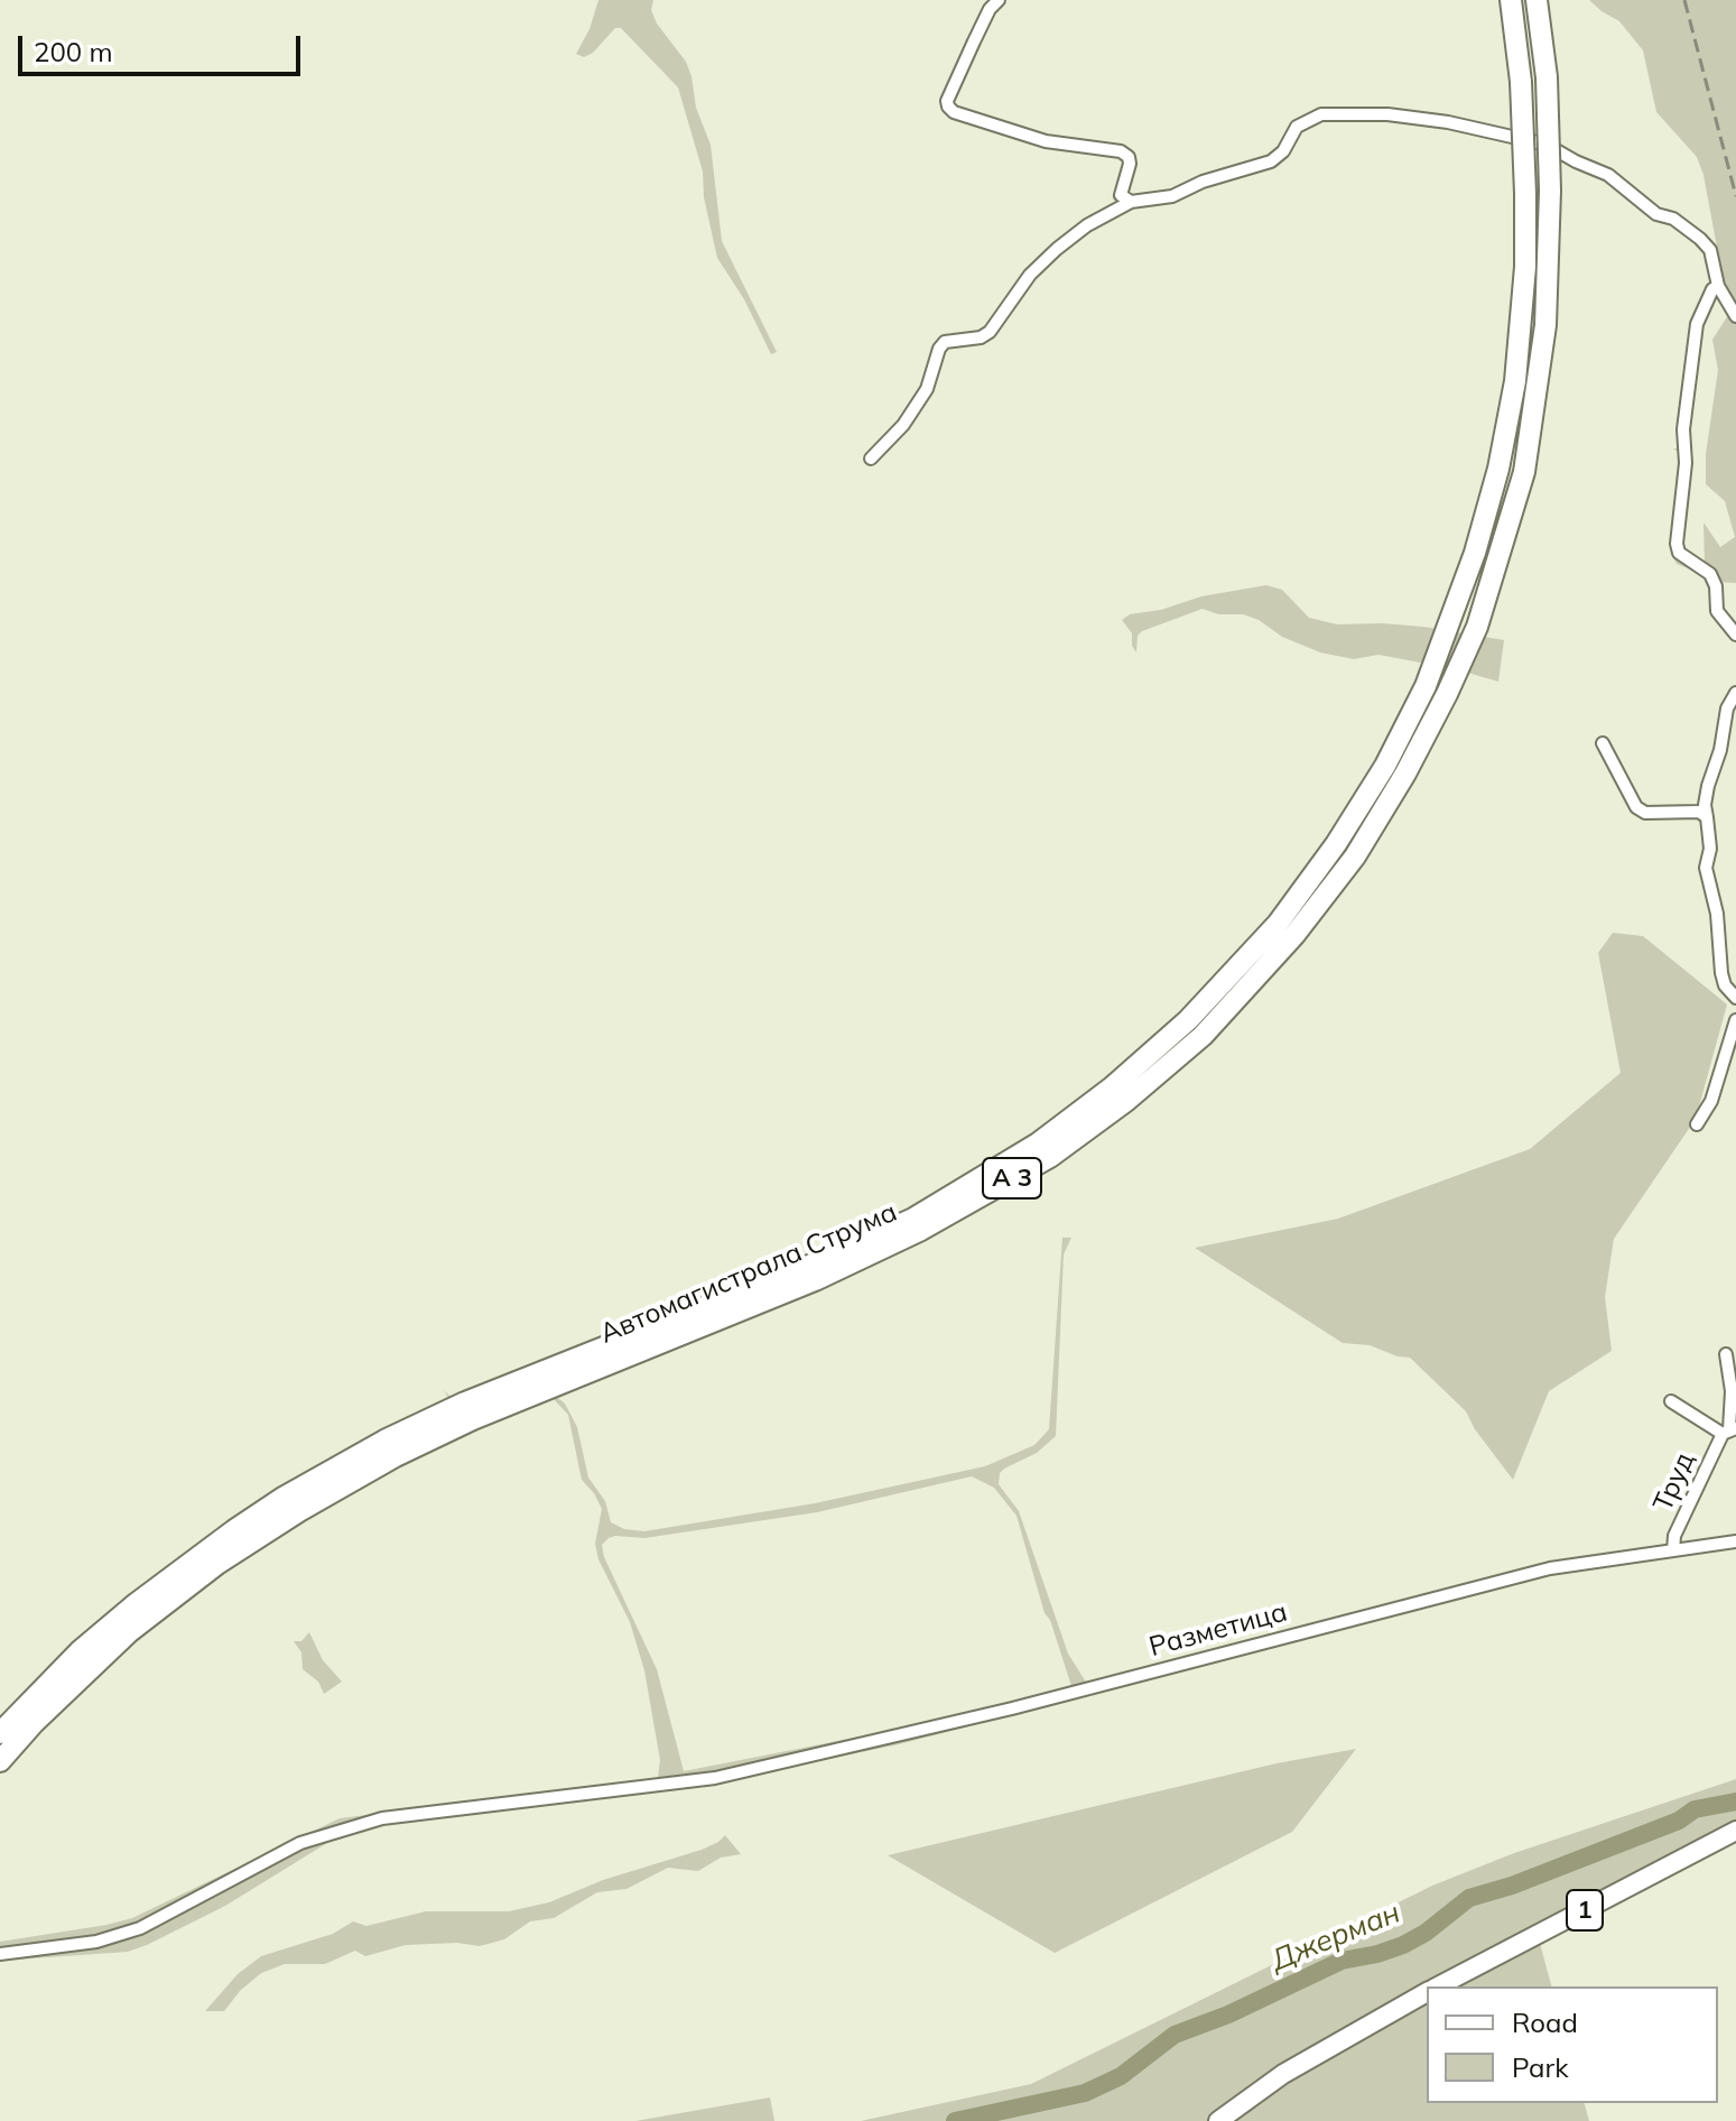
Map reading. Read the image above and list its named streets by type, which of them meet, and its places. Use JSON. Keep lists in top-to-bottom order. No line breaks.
{"streets":{"highway":["A 3","Автомагистрала Струма"],"main road":["1"],"street":["Труд","Разметица"]},"crossings":[["Труд","Разметица"]],"water":["Джерман"],"legend":["Road","Park"],"scale_bar":"200 m"}
